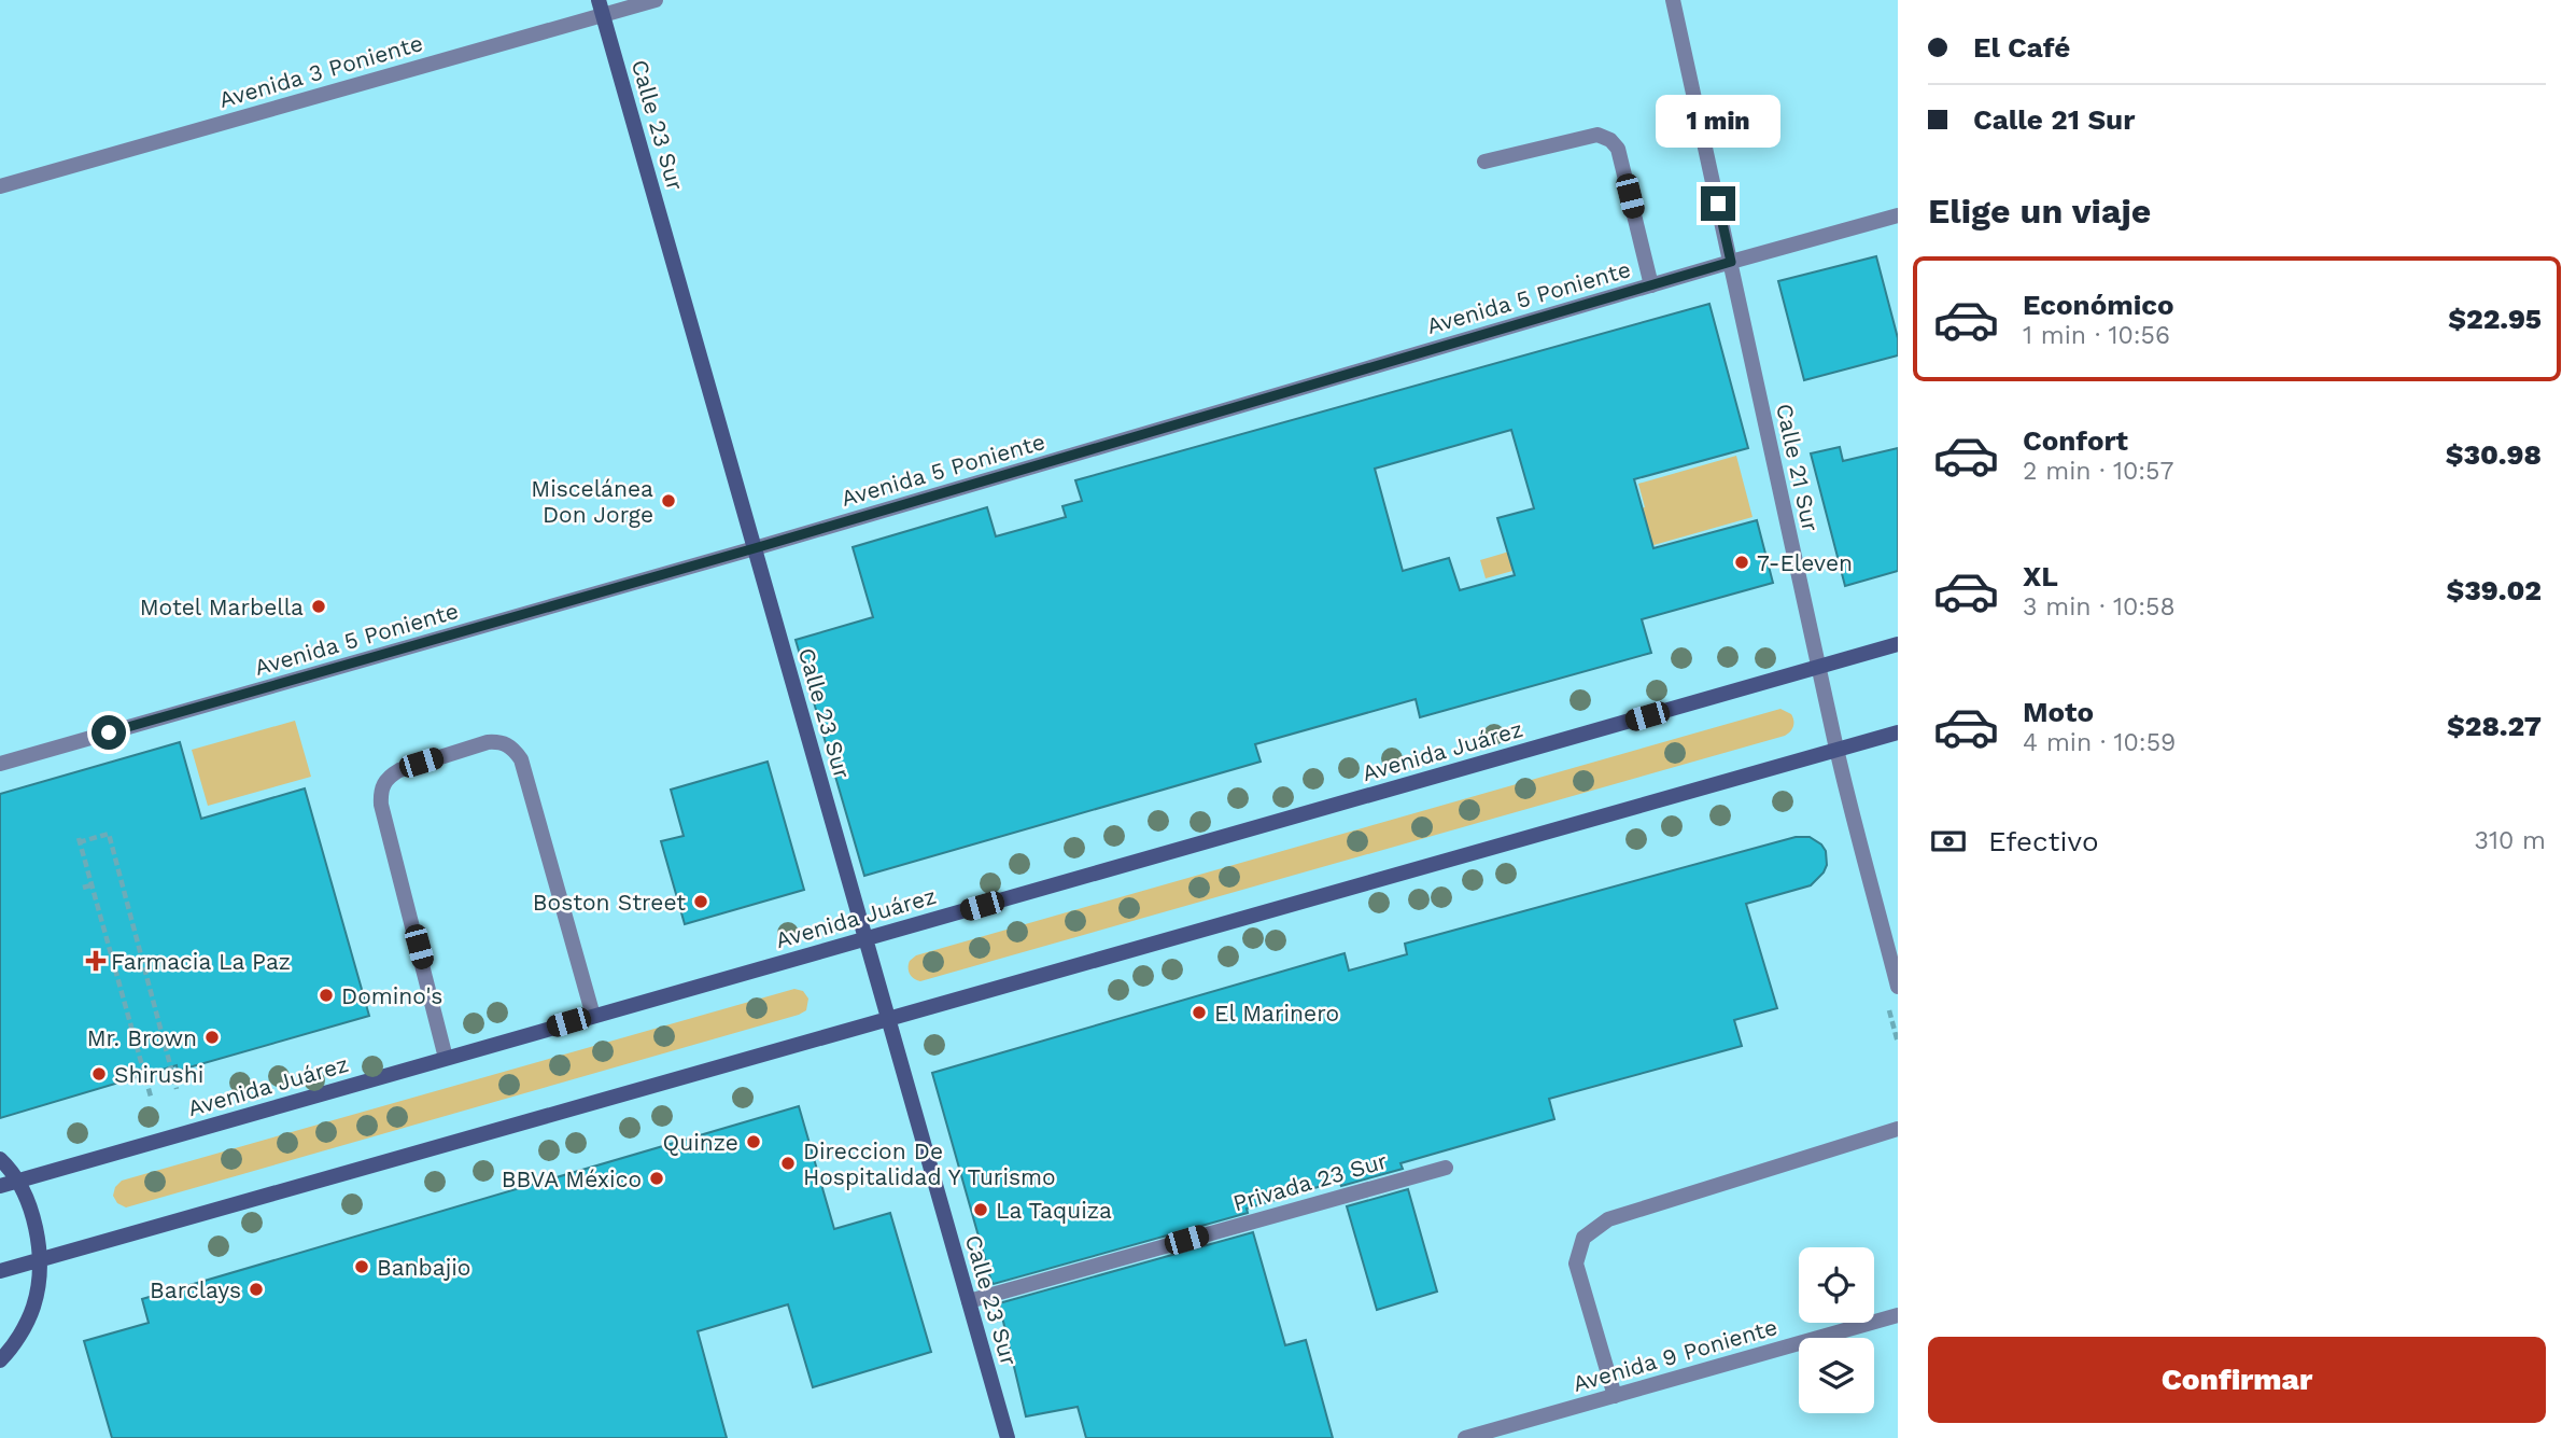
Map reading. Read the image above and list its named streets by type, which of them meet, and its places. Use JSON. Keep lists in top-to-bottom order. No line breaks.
{"streets":{"main road":["Calle 23 Sur","Avenida Juárez"],"street":["Avenida 3 Poniente","Avenida 5 Poniente","Calle 21 Sur","Privada 23 Sur","Avenida 9 Poniente"]},"crossings":[["Avenida 3 Poniente","Calle 23 Sur"],["Calle 23 Sur","Avenida 5 Poniente"],["Calle 23 Sur","Avenida Juárez"],["Calle 23 Sur","Privada 23 Sur"],["Avenida 5 Poniente","Calle 21 Sur"],["Calle 21 Sur","Avenida Juárez"]],"places":{"other":["Miscelánea Don Jorge","7-Eleven","Motel Marbella","Boston Street","Domino's","El Marinero","Mr. Brown","Shirushi","Quinze","Direccion De Hospitalidad Y Turismo","BBVA México","La Taquiza","Banbajio","Barclays"],"health":["Farmacia La Paz"]},"page":{"banner":["El Café","Calle 21 Sur"],"bubble":"1 min","heading":"Elige un viaje","list":[{"name":"Económico","note":"1 min · 10:56","value":"$22.95"},{"name":"Confort","note":"2 min · 10:57","value":"$30.98"},{"name":"XL","note":"3 min · 10:58","value":"$39.02"},{"name":"Moto","note":"4 min · 10:59","value":"$28.27"}],"pay":["Efectivo","310 m"],"buttons":"Confirmar"}}
